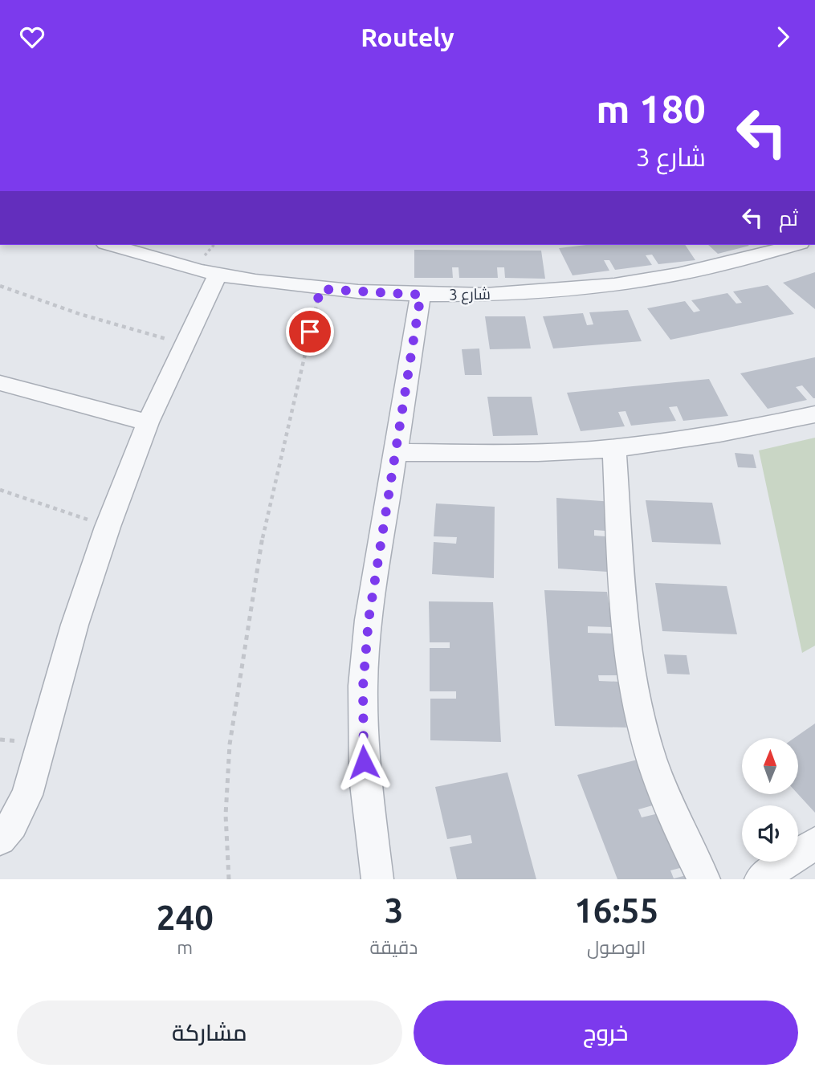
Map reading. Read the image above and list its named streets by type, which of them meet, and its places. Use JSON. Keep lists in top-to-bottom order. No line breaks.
{"streets":{"street":["شارع 3"]},"north":"top","page":{"header":"Routely","turn":["180 m","شارع 3"],"then":"ثم","eta":["16:55","الوصول","3","دقيقة","240","m"],"buttons":["خروج","مشاركة"]}}
